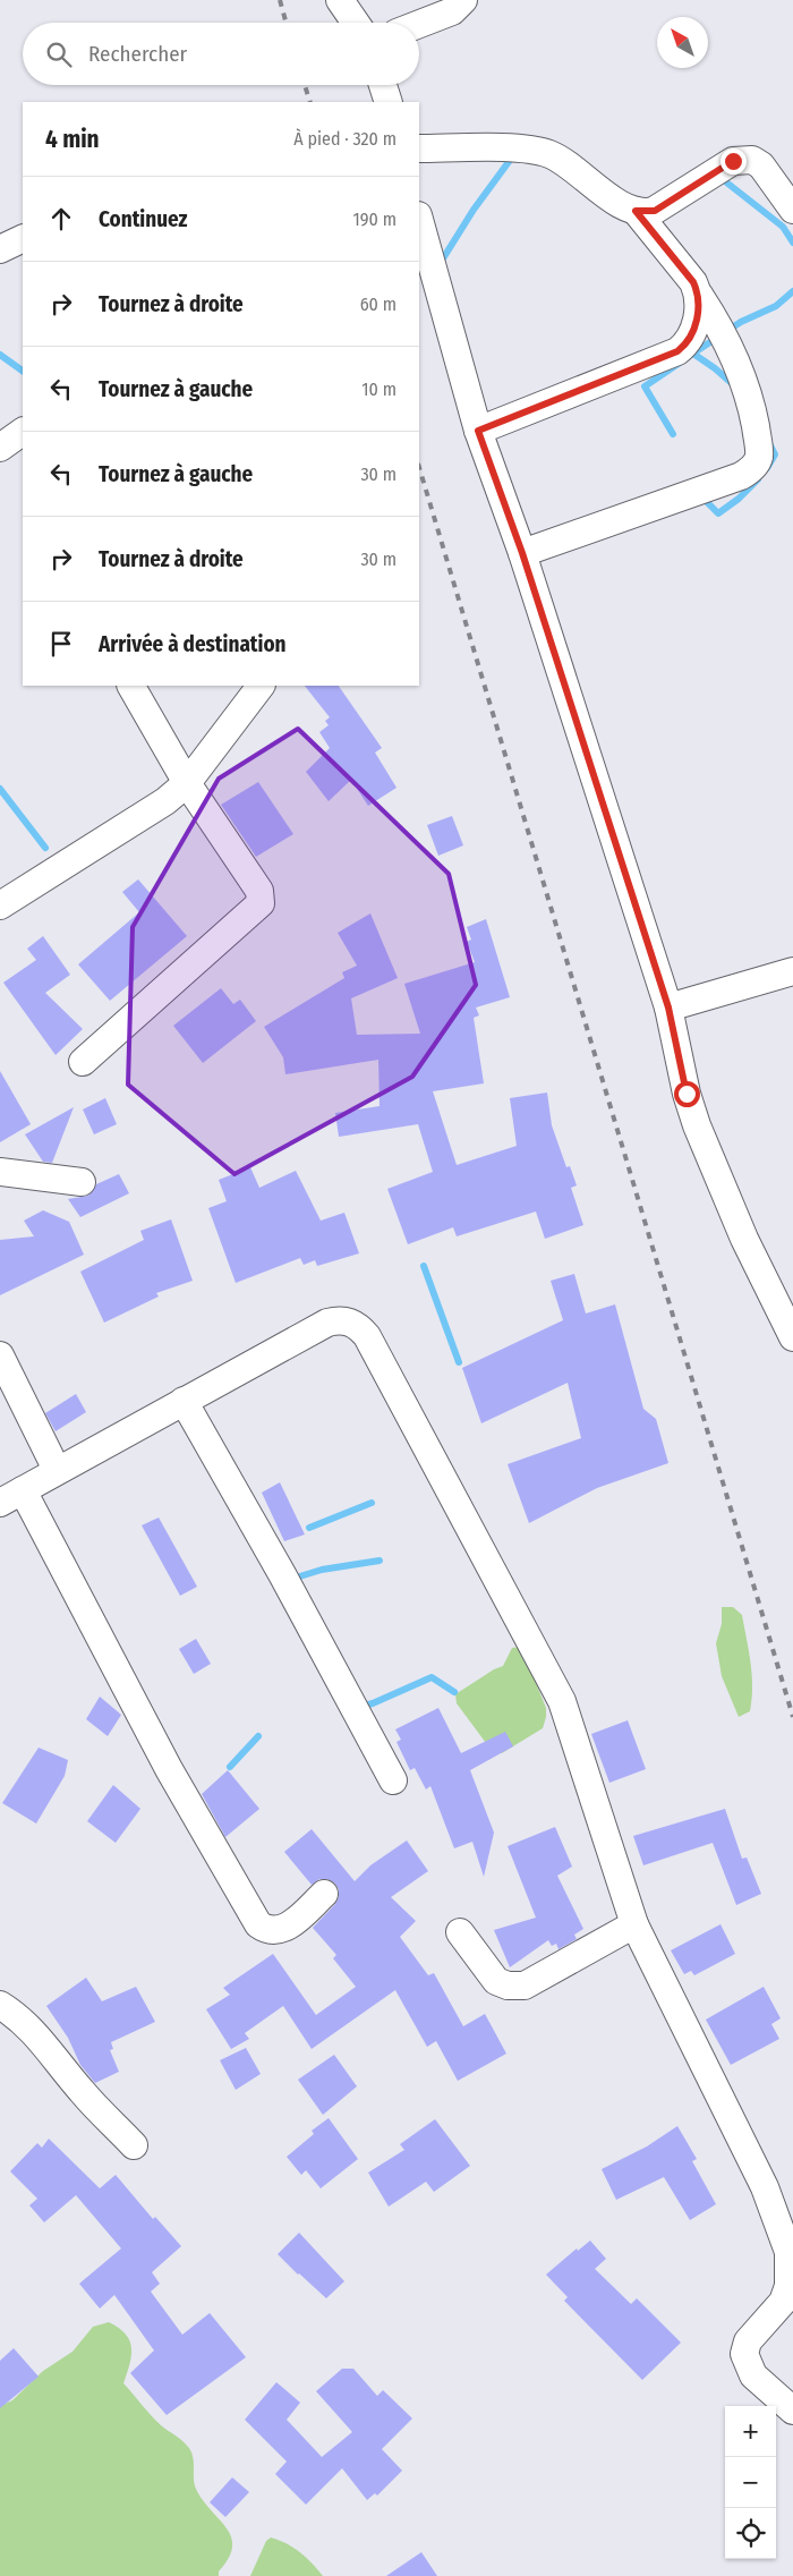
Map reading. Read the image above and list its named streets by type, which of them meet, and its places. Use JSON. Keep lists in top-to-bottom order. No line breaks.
{"north":"top left","page":{"search":"Rechercher","heading":["4 min","À pied · 320 m"],"list":[["Continuez","190 m"],["Tournez à droite","60 m"],["Tournez à gauche","10 m"],["Tournez à gauche","30 m"],["Tournez à droite","30 m"],"Arrivée à destination"],"map_buttons":["+","−"]}}
